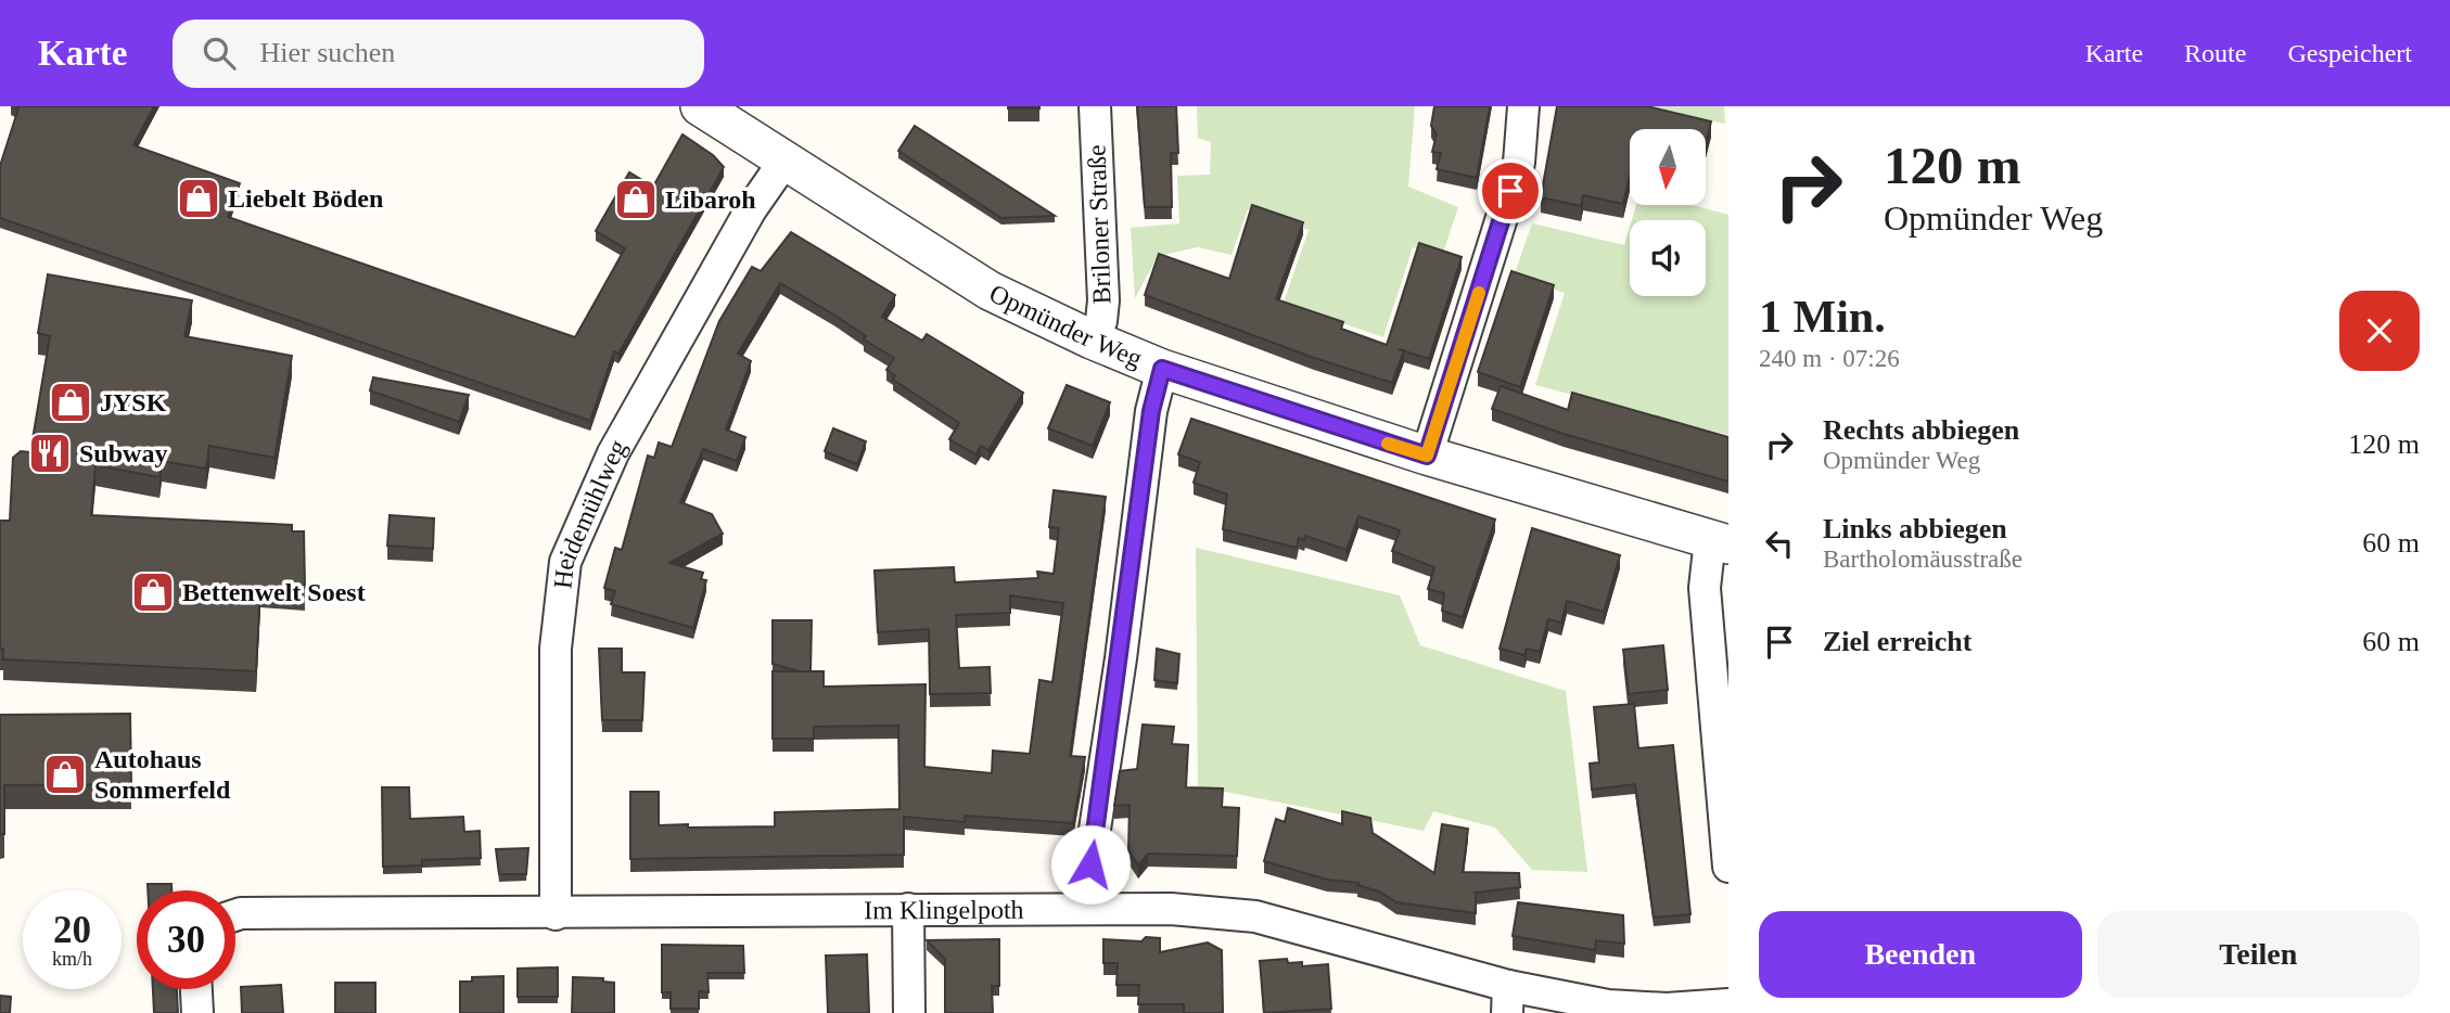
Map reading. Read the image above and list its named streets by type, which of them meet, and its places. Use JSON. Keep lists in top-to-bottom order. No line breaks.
{"streets":{"street":["Briloner Straße","Opmünder Weg","Heidemühlweg","Im Klingelpoth"]},"crossings":[["Briloner Straße","Opmünder Weg"],["Opmünder Weg","Heidemühlweg"],["Heidemühlweg","Im Klingelpoth"]],"places":{"shop":["Liebelt Böden","Libaroh","JYSK","Bettenwelt Soest","Autohaus Sommerfeld"],"restaurant":["Subway"]},"north":"bottom","page":{"header":"Karte","search":"Hier suchen","nav":["Karte","Route","Gespeichert"],"turn":["120 m","Opmünder Weg"],"heading":["1 Min.","240 m · 07:26"],"list":[{"name":"Rechts abbiegen","note":"Opmünder Weg","value":"120 m"},{"name":"Links abbiegen","note":"Bartholomäusstraße","value":"60 m"},{"name":"Ziel erreicht","value":"60 m"}],"speed":"20 km/h","limit":"30","buttons":["Beenden","Teilen"]}}
